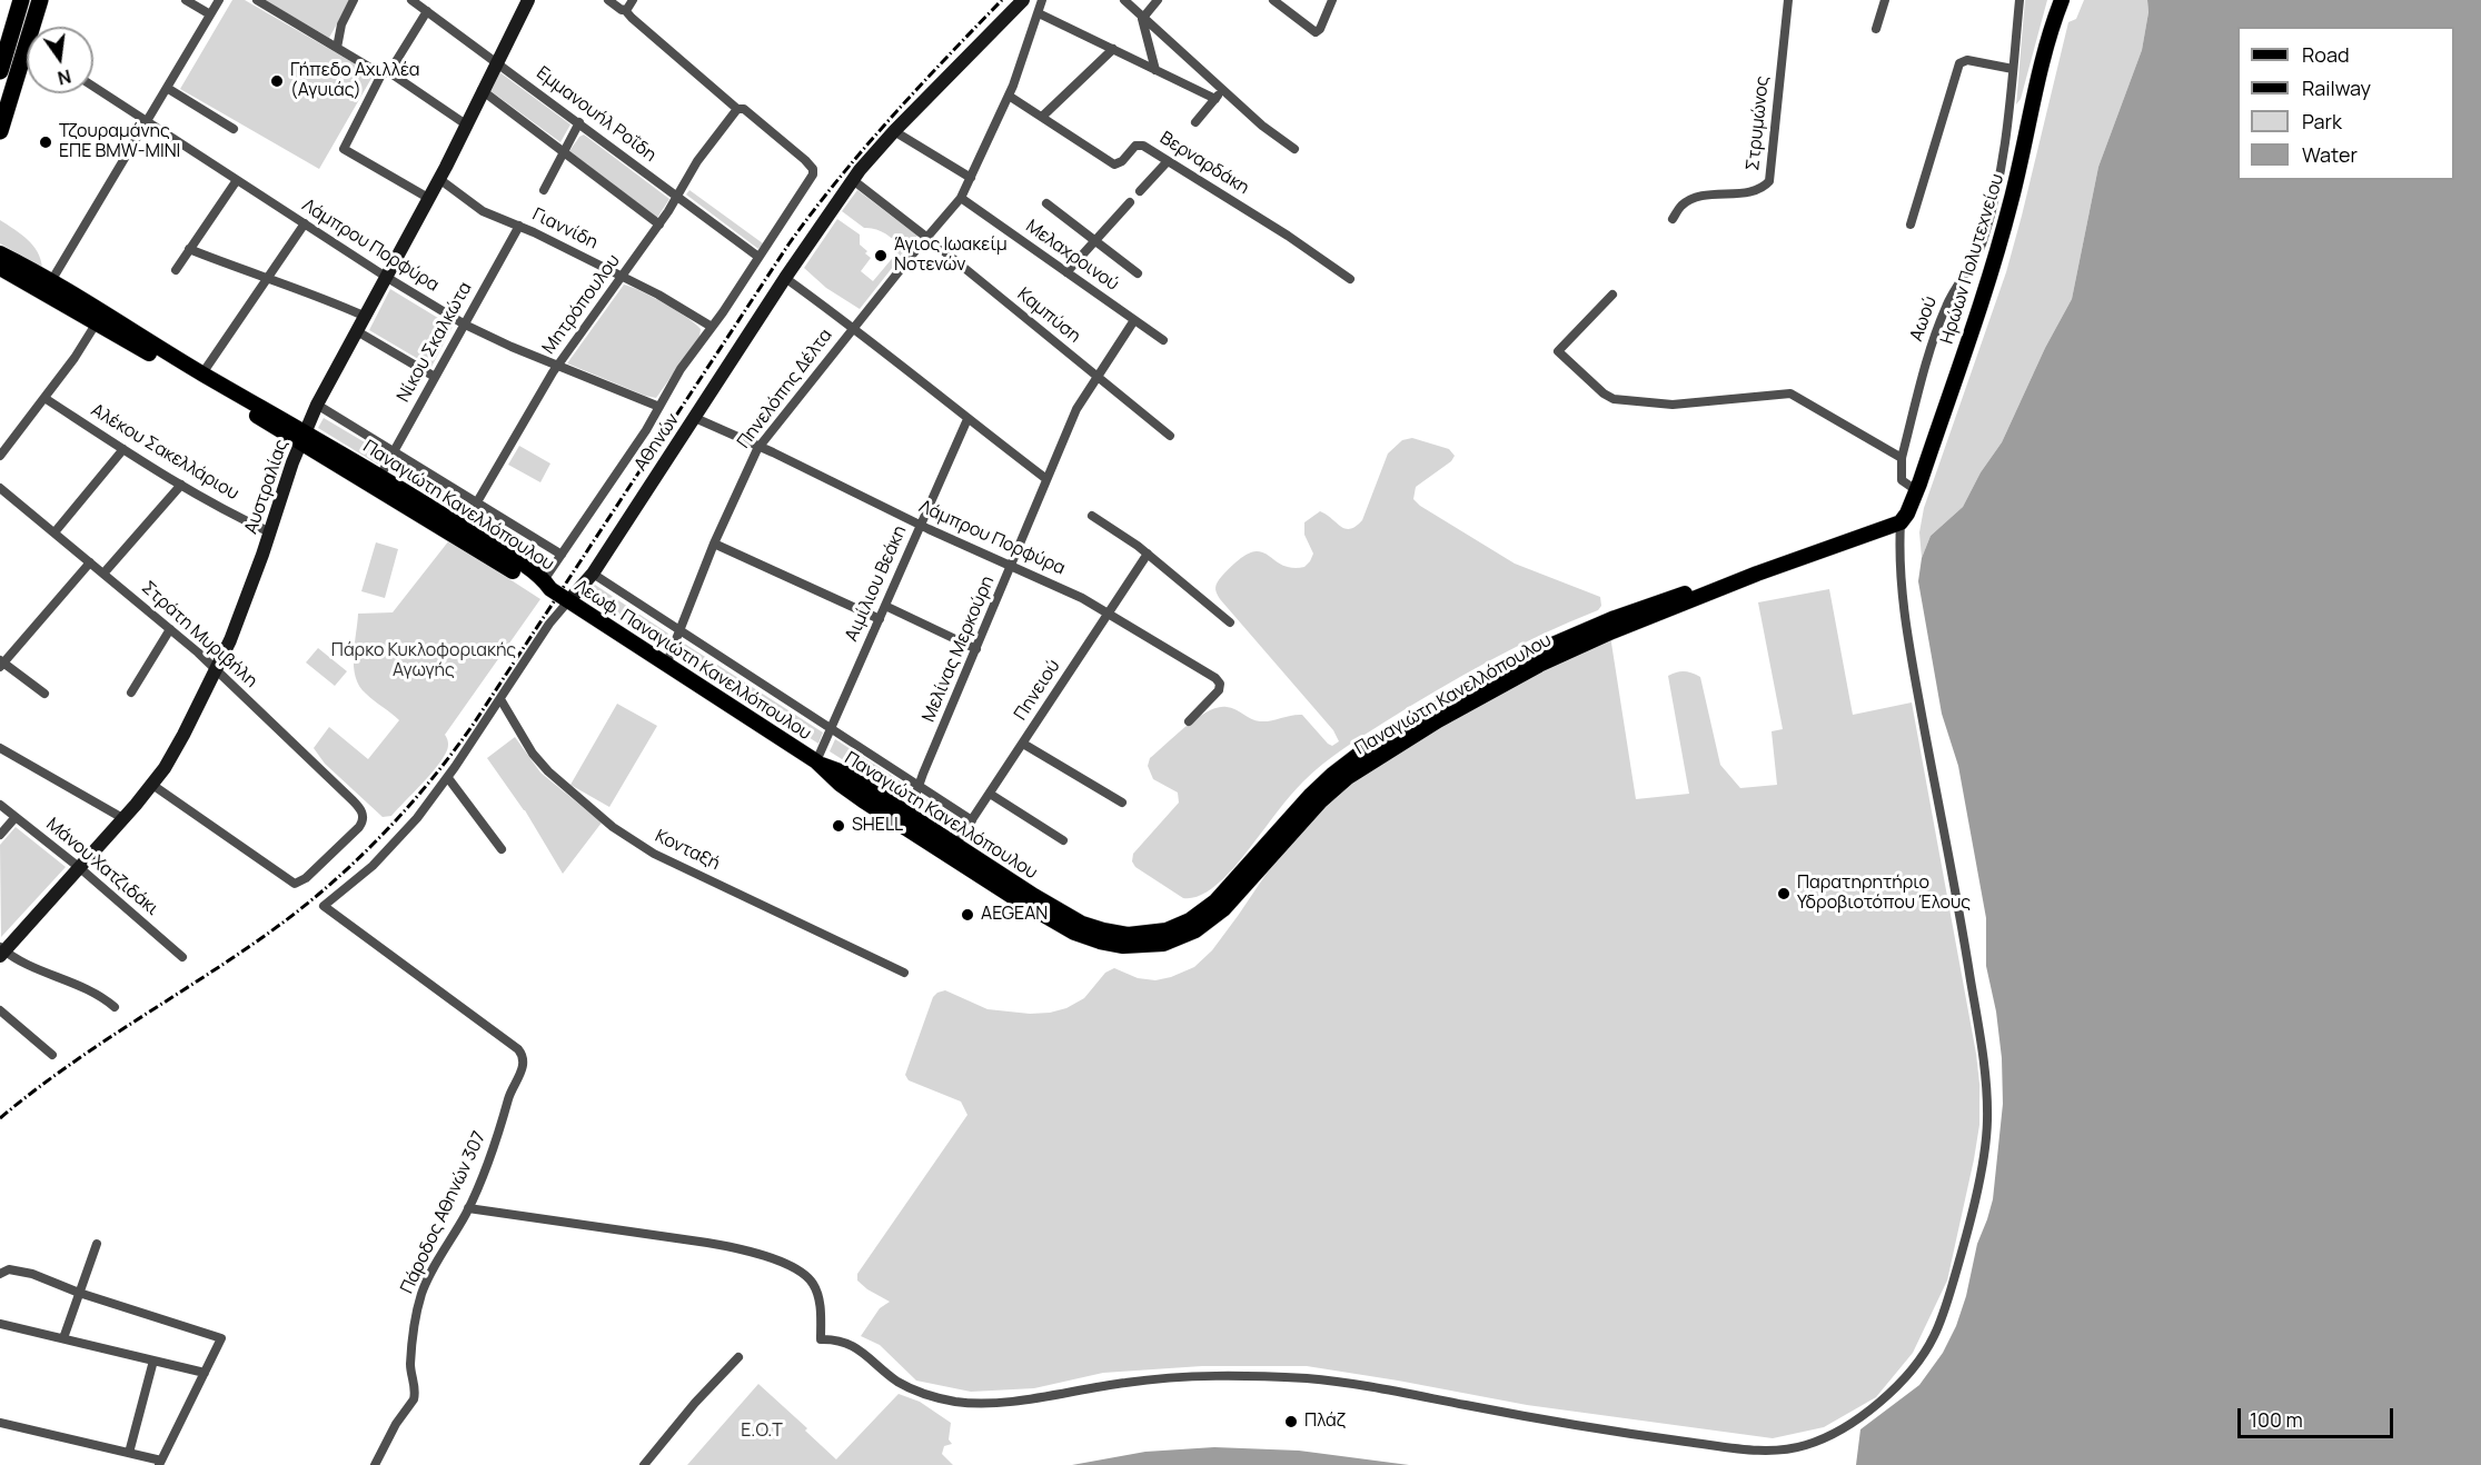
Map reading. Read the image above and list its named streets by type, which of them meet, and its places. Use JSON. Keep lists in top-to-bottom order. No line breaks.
{"streets":{"main road":["Ηρώων Πολυτεχνείου","Παναγιώτη Κανελλόπουλου","Λεωφ. Παναγιώτη Κανελλόπουλου"],"street":["Εμμανουήλ Ροΐδη","Στρυμώνος","Βερναρδάκη","Γιαννίδη","Λάμπρου Πορφύρα","Μελαχροινού","Μητρόπουλου","Καμπύση","Αωού","Νίκου Σκαλκώτα","Πηνελόπης Δέλτα","Αθηνών","Αλέκου Σακελλάριου","Αυστραλίας","Αιμίλιου Βεάκη","Στράτη Μυριβήλη","Μελίνας Μερκούρη","Πηνειού","Κονταξή","Μάνου Χατζιδάκι","Πάροδος Αθηνών 307"]},"crossings":[["Εμμανουήλ Ροΐδη","Μητρόπουλου"],["Εμμανουήλ Ροΐδη","Αυστραλίας"],["Βερναρδάκη","Πηνελόπης Δέλτα"],["Γιαννίδη","Μητρόπουλου"],["Γιαννίδη","Νίκου Σκαλκώτα"],["Γιαννίδη","Αυστραλίας"],["Λάμπρου Πορφύρα","Μητρόπουλου"],["Λάμπρου Πορφύρα","Νίκου Σκαλκώτα"],["Λάμπρου Πορφύρα","Πηνελόπης Δέλτα"],["Λάμπρου Πορφύρα","Αθηνών"],["Λάμπρου Πορφύρα","Αυστραλίας"],["Λάμπρου Πορφύρα","Αιμίλιου Βεάκη"],["Λάμπρου Πορφύρα","Μελίνας Μερκούρη"],["Λάμπρου Πορφύρα","Πηνειού"],["Μελαχροινού","Πηνελόπης Δέλτα"],["Μελαχροινού","Μελίνας Μερκούρη"],["Ηρώων Πολυτεχνείου","Παναγιώτη Κανελλόπουλου"],["Μητρόπουλου","Παναγιώτη Κανελλόπουλου"],["Καμπύση","Πηνελόπης Δέλτα"],["Καμπύση","Αθηνών"],["Καμπύση","Μελίνας Μερκούρη"],["Νίκου Σκαλκώτα","Παναγιώτη Κανελλόπουλου"],["Πηνελόπης Δέλτα","Λεωφ. Παναγιώτη Κανελλόπουλου"],["Αθηνών","Λεωφ. Παναγιώτη Κανελλόπουλου"],["Αθηνών","Κονταξή"],["Αθηνών","Πάροδος Αθηνών 307"],["Αλέκου Σακελλάριου","Αυστραλίας"],["Αυστραλίας","Παναγιώτη Κανελλόπουλου"],["Αυστραλίας","Στράτη Μυριβήλη"],["Αυστραλίας","Μάνου Χατζιδάκι"],["Παναγιώτη Κανελλόπουλου","Αιμίλιου Βεάκη"],["Παναγιώτη Κανελλόπουλου","Μελίνας Μερκούρη"],["Παναγιώτη Κανελλόπουλου","Λεωφ. Παναγιώτη Κανελλόπουλου"],["Παναγιώτη Κανελλόπουλου","Πηνειού"],["Αιμίλιου Βεάκη","Λεωφ. Παναγιώτη Κανελλόπουλου"]],"parks":["Πάρκο Κυκλοφοριακής Αγωγής","E.O.T"],"places":["Γήπεδο Αχιλλέα (Αγυιάς)","Τζουραμάνης ΕΠΕ BMW-MINI","Άγιος Ιωακείμ Νοτενών","SHELL","Παρατηρητήριο Υδροβιοτόπου Έλους","AEGEAN","Πλάζ"],"legend":["Road","Railway","Park","Water"],"scale_bar":"100 m","north":"bottom"}
